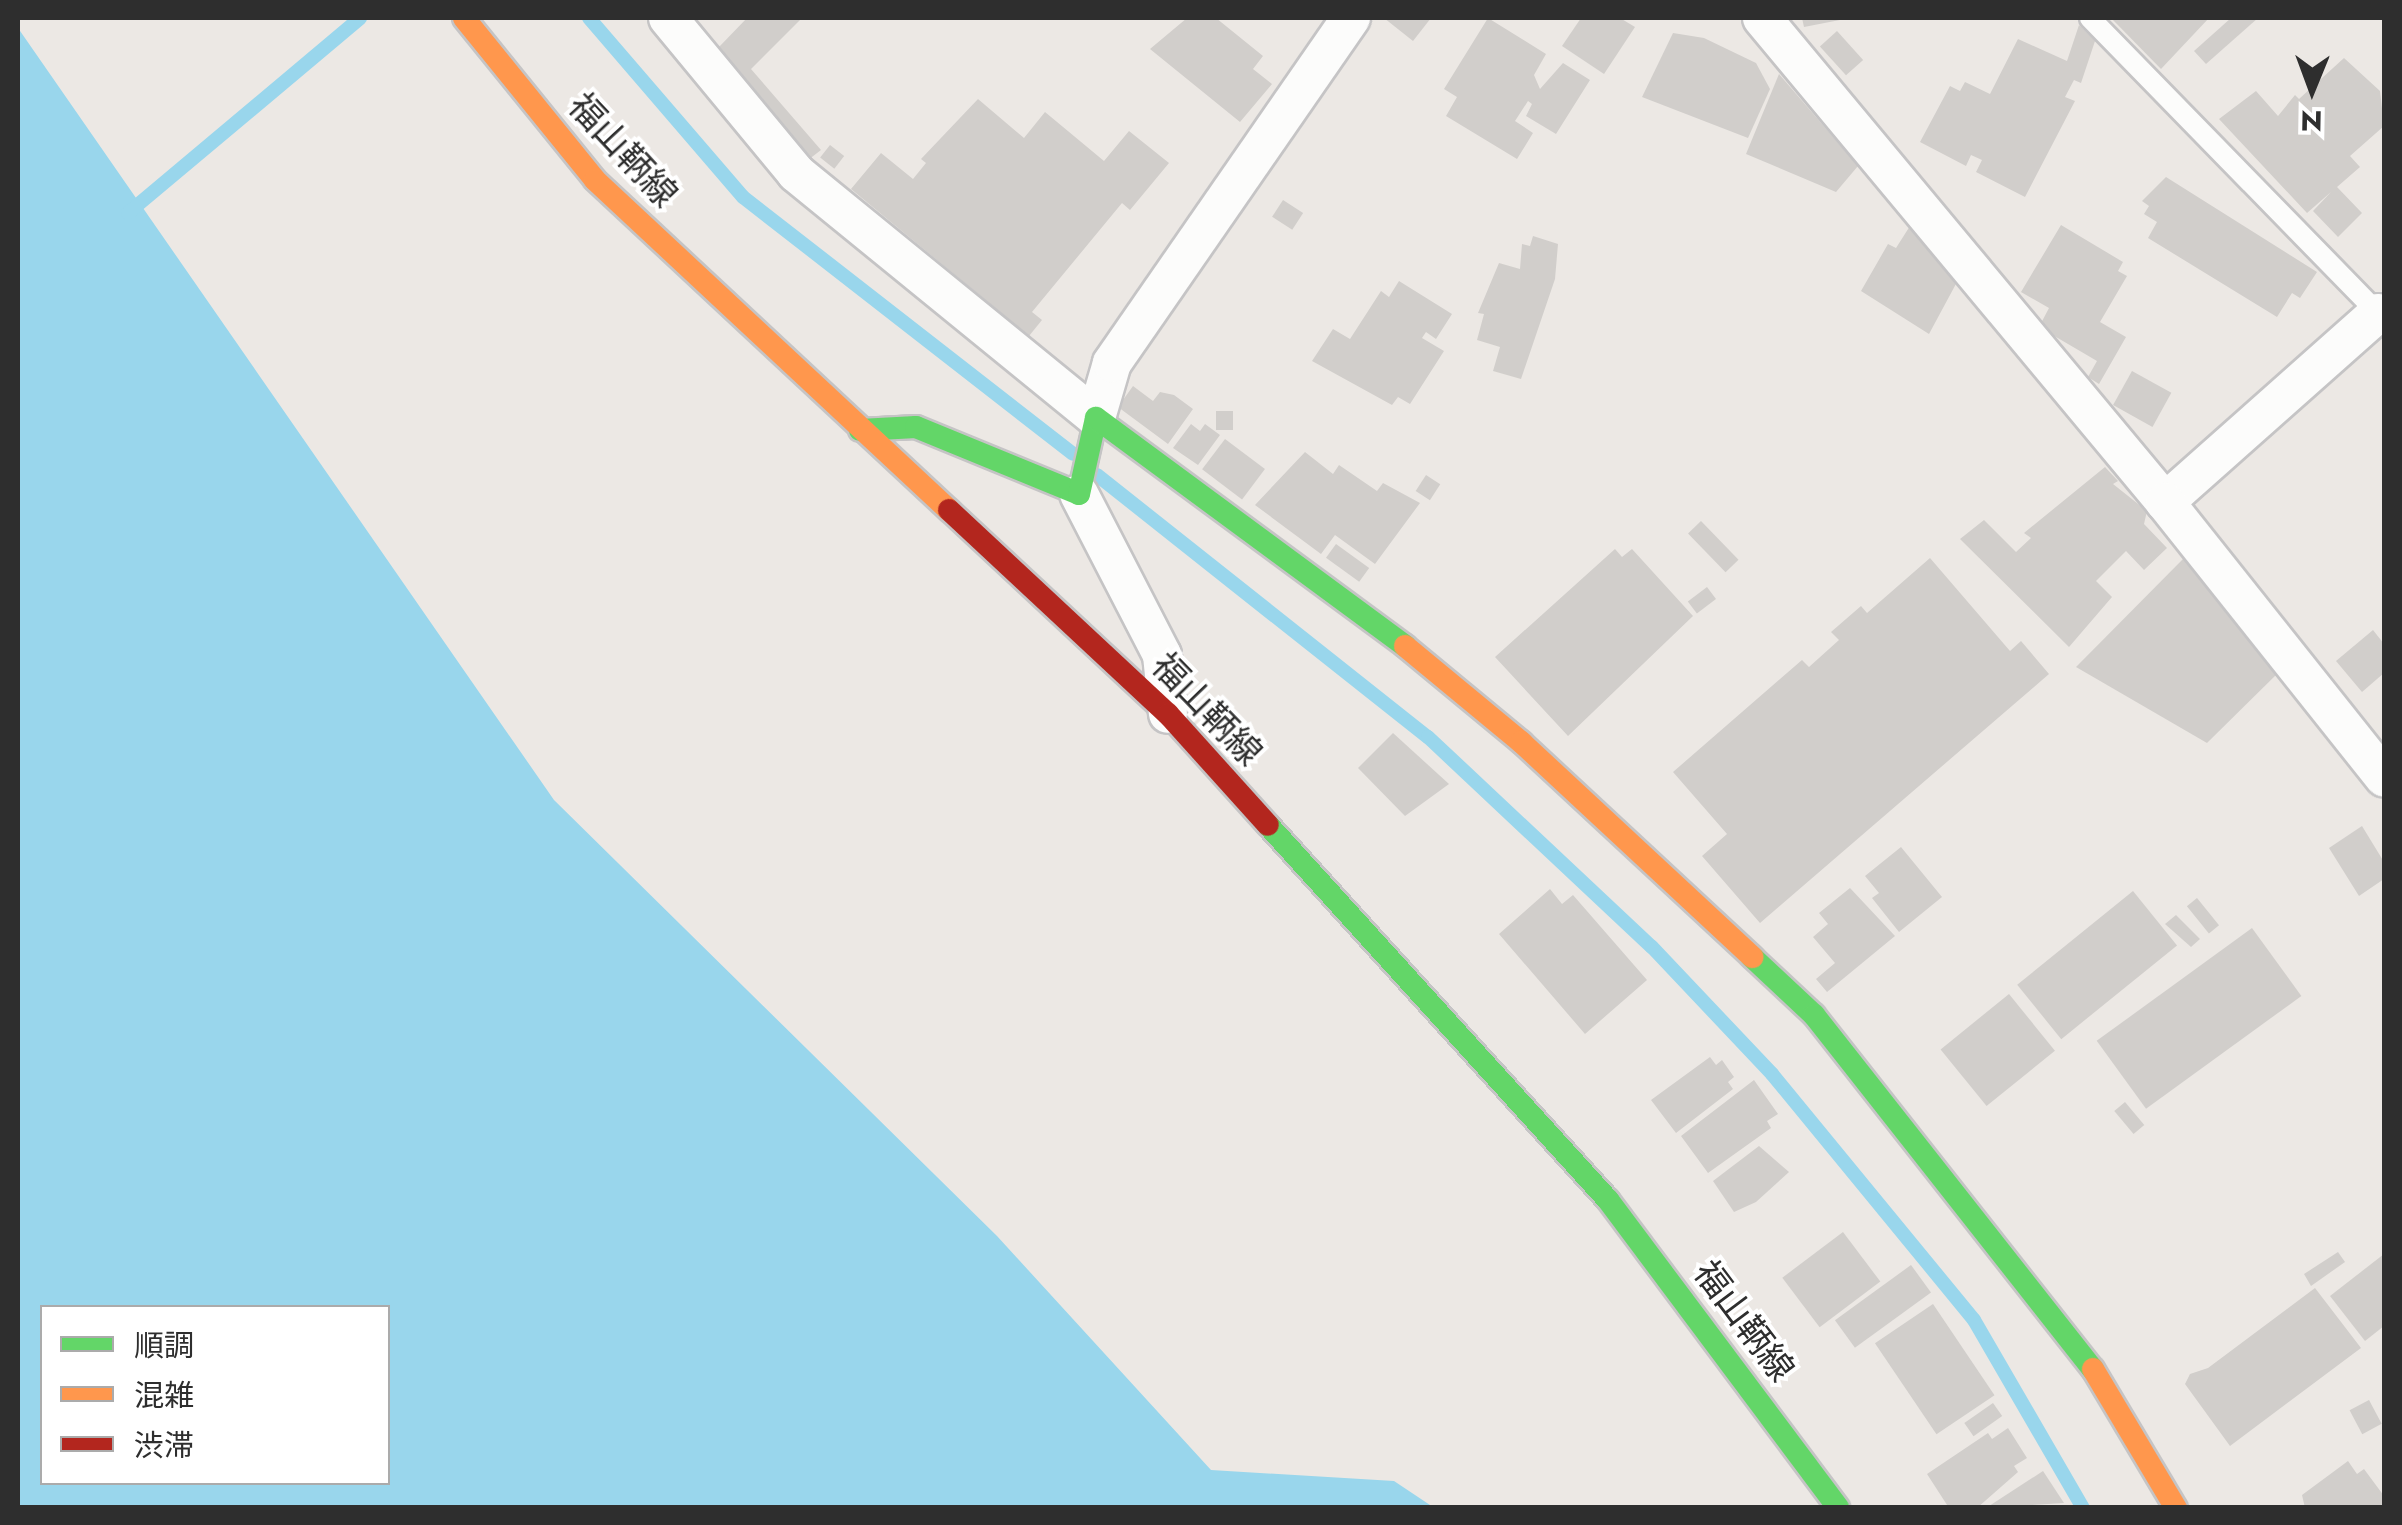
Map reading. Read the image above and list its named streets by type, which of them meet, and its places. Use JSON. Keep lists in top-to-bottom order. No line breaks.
{"streets":{"main road":["福山鞆線"]},"legend":["順調","混雑","渋滞"],"north":"bottom"}
